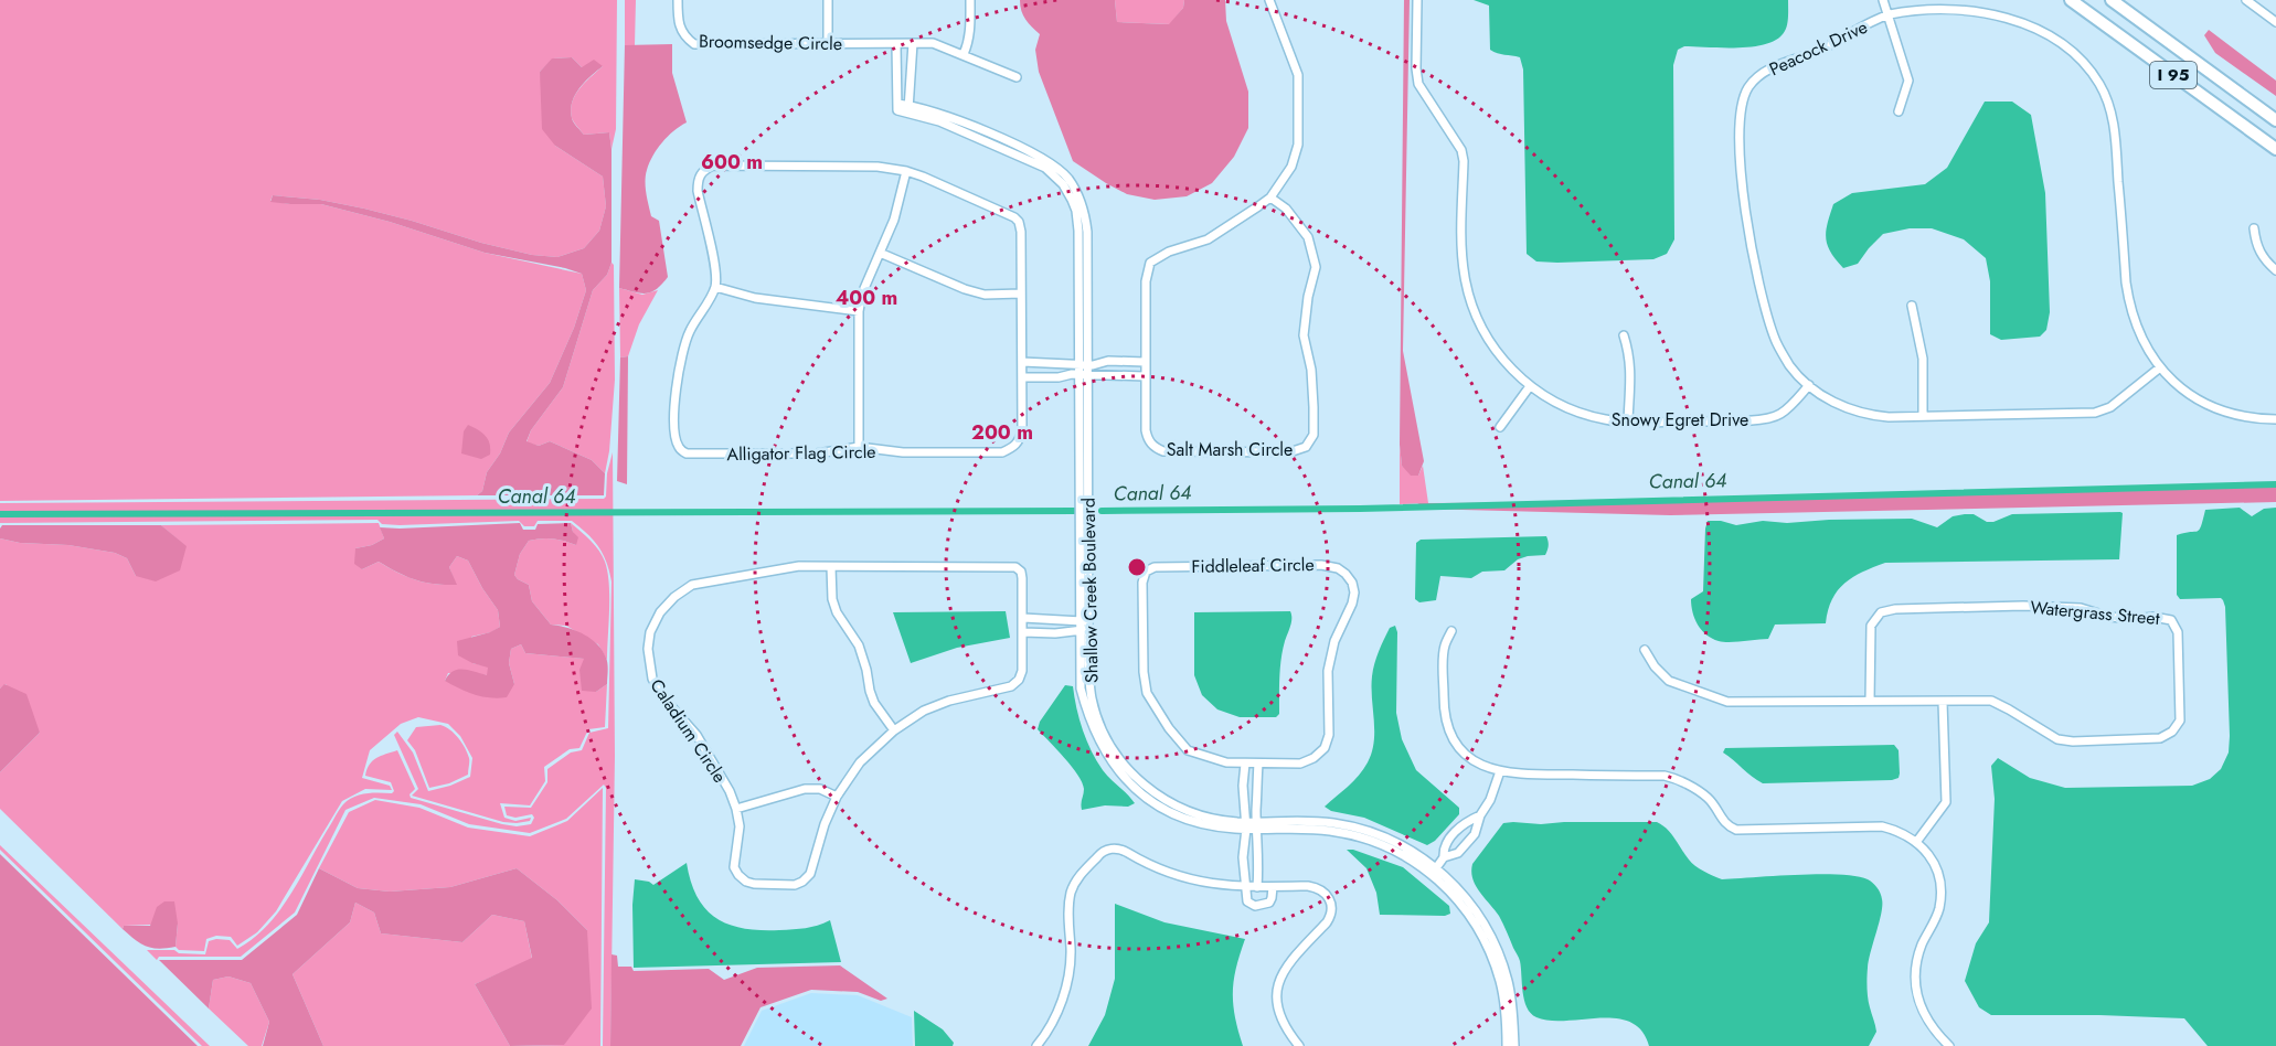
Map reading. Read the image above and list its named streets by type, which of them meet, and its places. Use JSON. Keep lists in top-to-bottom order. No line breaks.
{"streets":{"highway":["I 95"],"street":["Broomsedge Circle","Peacock Drive","Snowy Egret Drive","Salt Marsh Circle","Alligator Flag Circle","Fiddleleaf Circle","Shallow Creek Boulevard","Watergrass Street","Caladium Circle"]},"crossings":[["Peacock Drive","Snowy Egret Drive"]],"water":["Canal 64"],"rings":["600 m","400 m","200 m"]}
